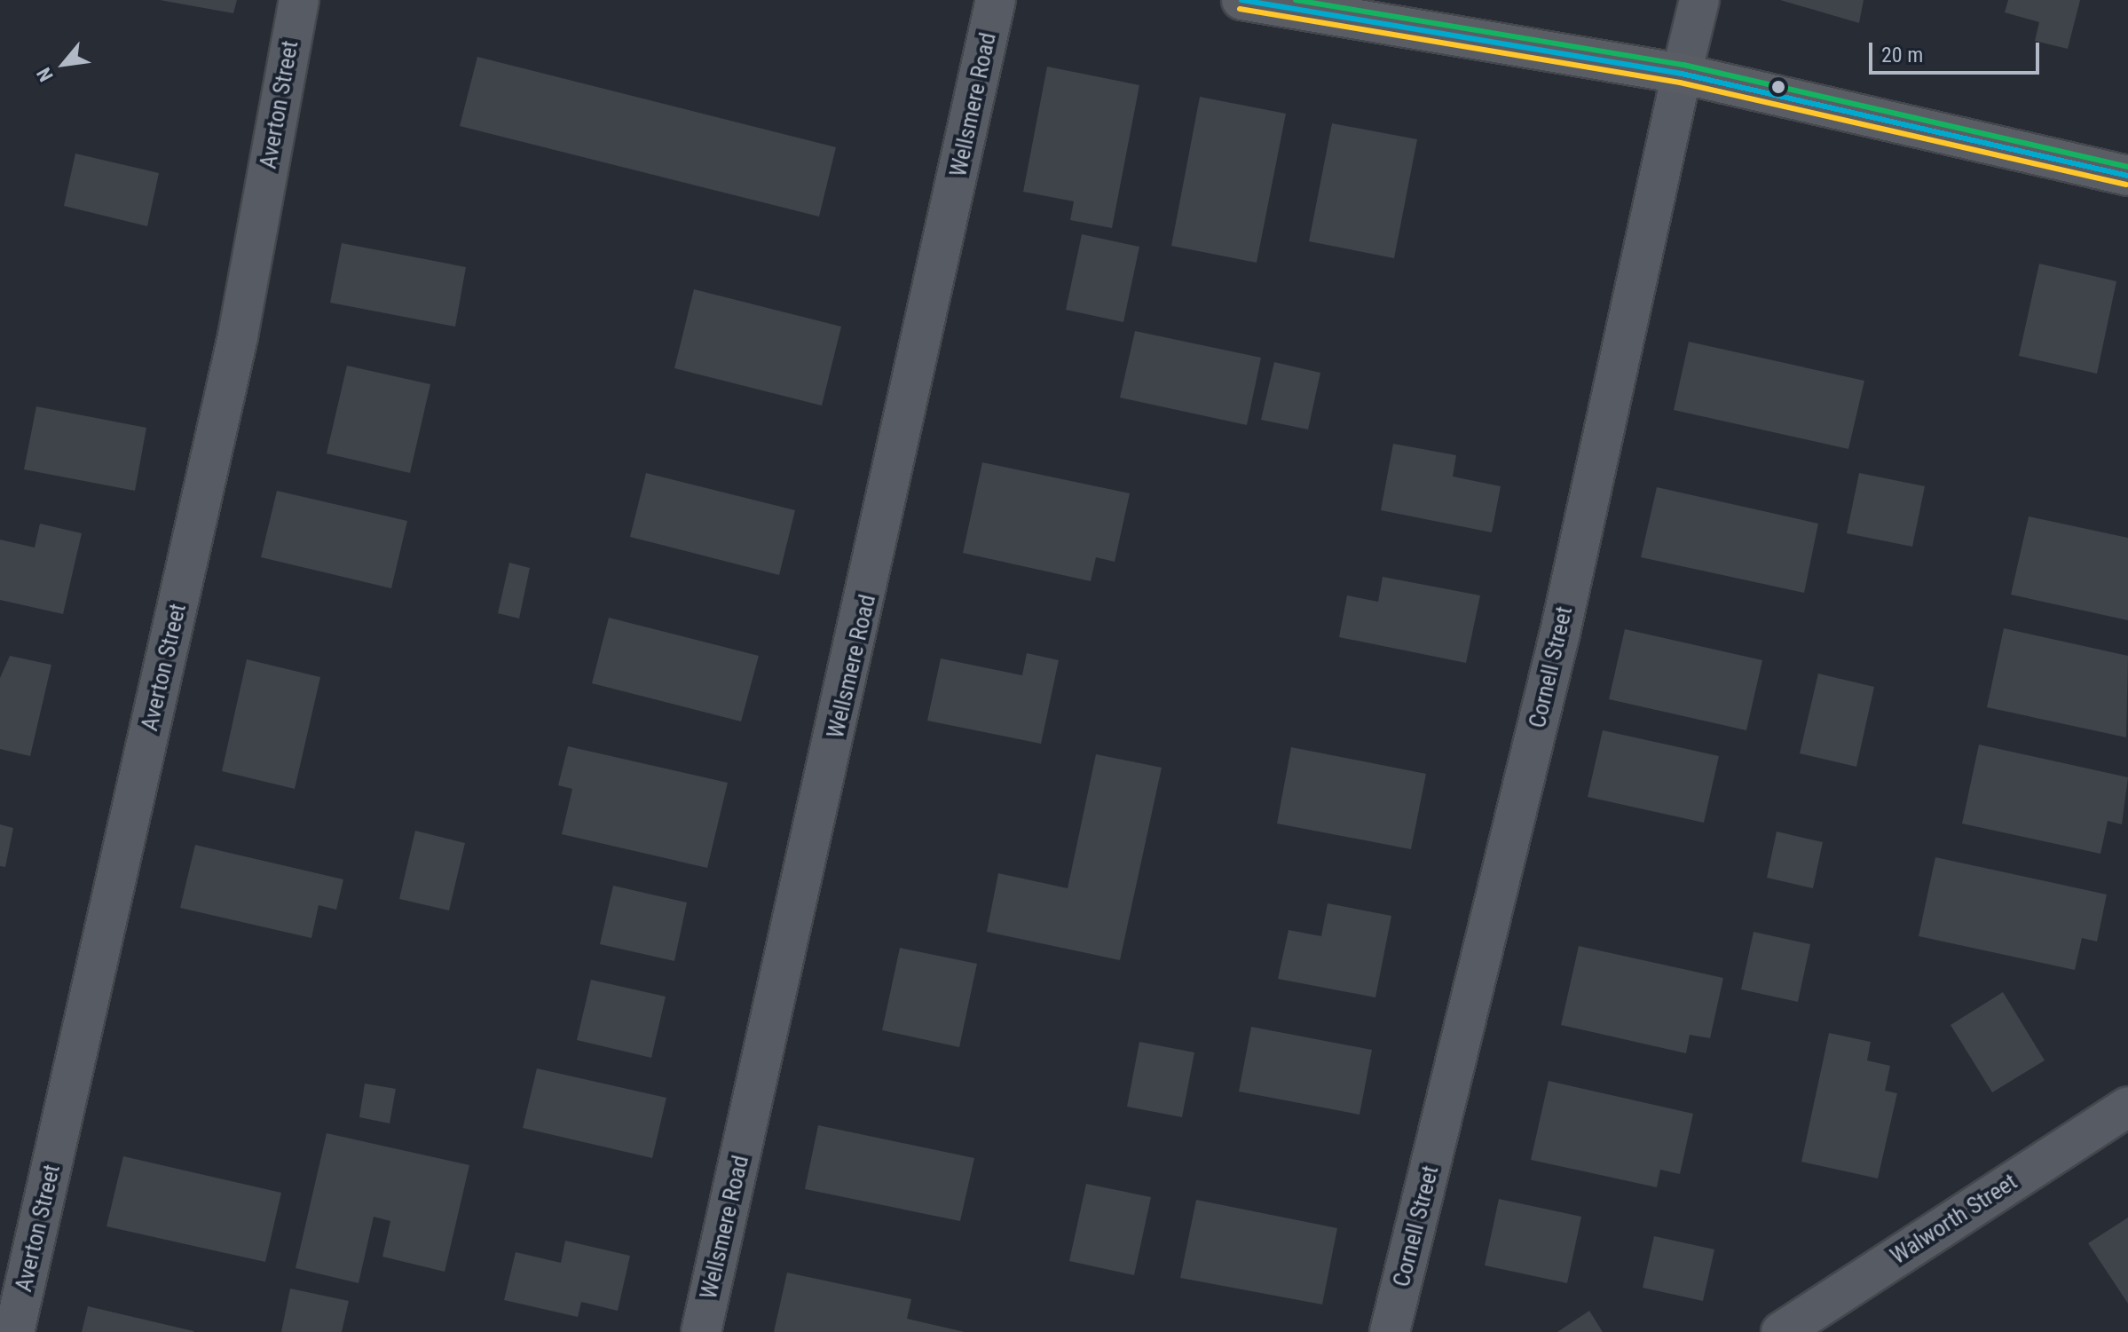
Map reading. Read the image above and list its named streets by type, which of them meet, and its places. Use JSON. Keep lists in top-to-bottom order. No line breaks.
{"streets":{"street":["Averton Street","Wellsmere Road","Cornell Street","Walworth Street"]},"scale_bar":"20 m","north":"bottom left"}
